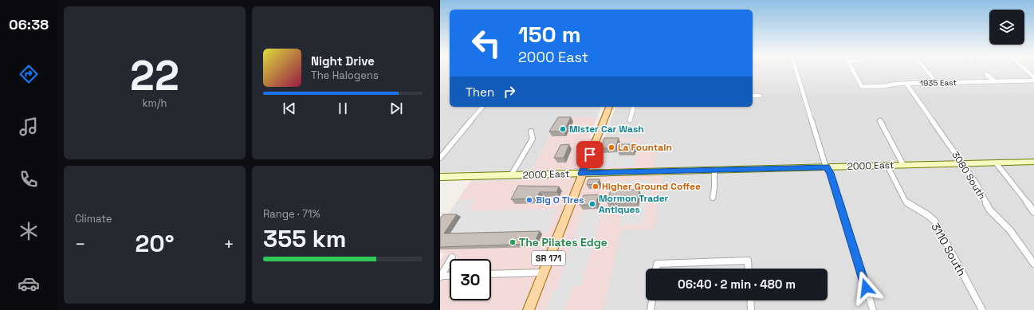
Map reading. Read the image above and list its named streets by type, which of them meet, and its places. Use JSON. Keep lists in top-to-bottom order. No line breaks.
{"streets":{"main road":["SR 171"],"street":["1935 East","2000 East","3080 South","3110 South"]},"crossings":[["1935 East","3080 South"],["2000 East","3080 South"],["2000 East","3110 South"],["2000 East","SR 171"]],"places":["Mister Car Wash","La Fountain","Higher Ground Coffee","Big O Tires","Mormon Trader Antiques","The Pilates Edge"],"page":{"tabs":"06:38","tile":[["22","km/h"],"Climate",["Range · 71%","355 km"]],"turn":["150 m","2000 East"],"song":["Night Drive","The Halogens"],"then":"Then","heat":["−","20°","+"],"limit":"30","trip":"06:40 · 2 min · 480 m"}}
